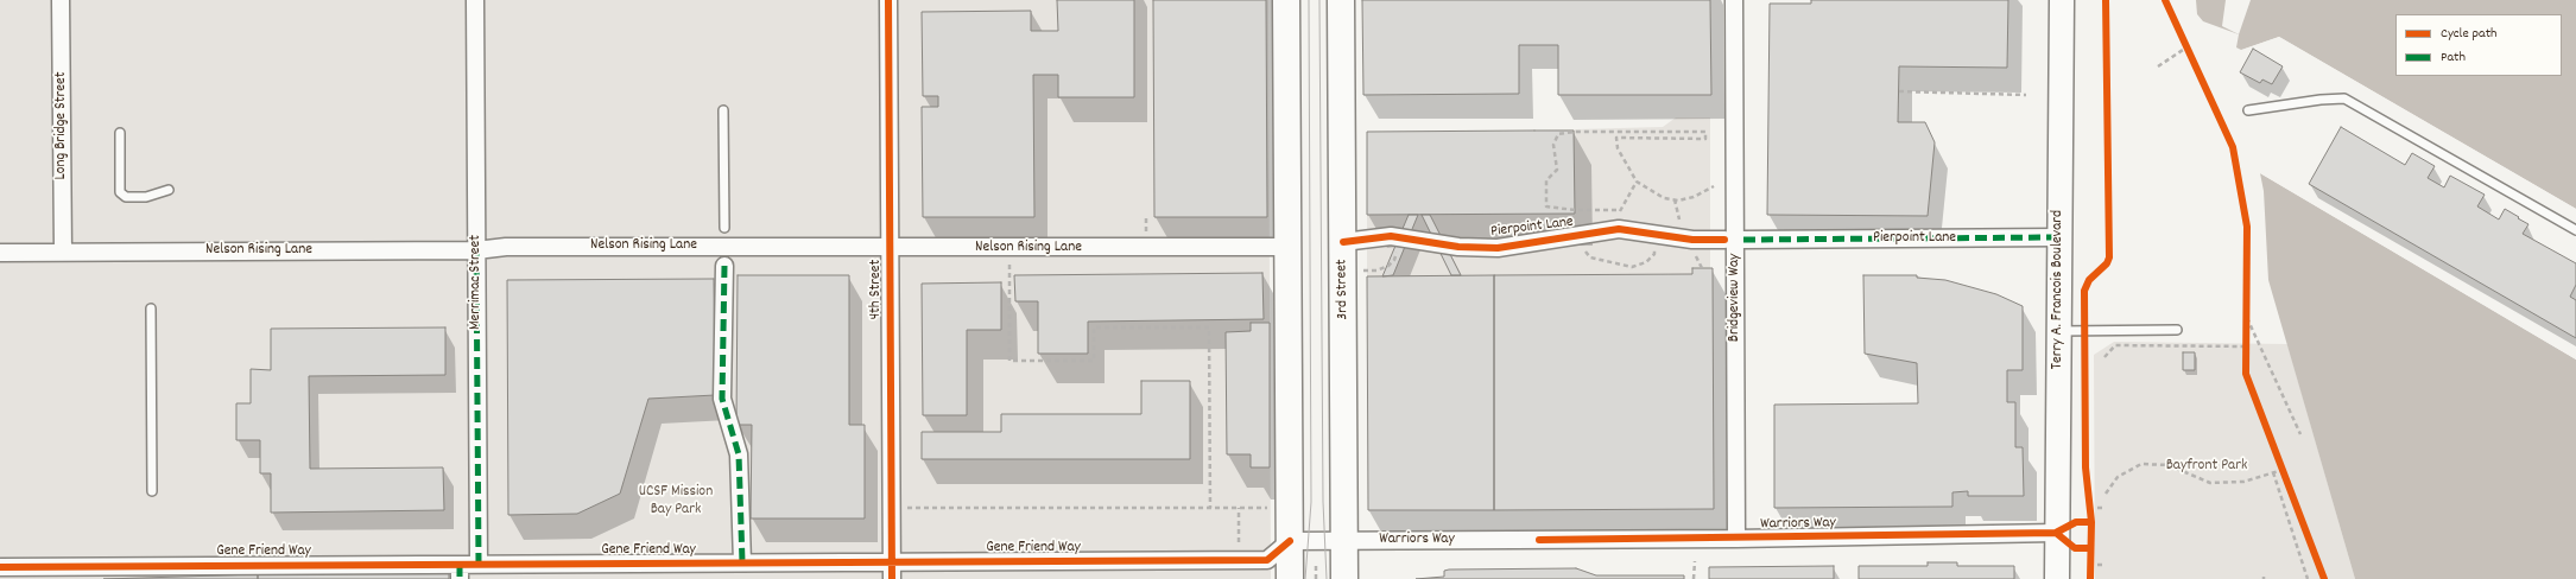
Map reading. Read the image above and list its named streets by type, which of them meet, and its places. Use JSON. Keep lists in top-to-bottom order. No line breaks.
{"streets":{"main road":["3rd Street"],"street":["Long Bridge Street","Pierpoint Lane","Nelson Rising Lane","Merrimac Street","4th Street","Terry A. Francois Boulevard","Bridgeview Way","Warriors Way","Gene Friend Way"]},"crossings":[["Long Bridge Street","Nelson Rising Lane"],["Pierpoint Lane","3rd Street"],["Pierpoint Lane","Terry A. Francois Boulevard"],["Nelson Rising Lane","Merrimac Street"],["Nelson Rising Lane","4th Street"],["Merrimac Street","Gene Friend Way"],["4th Street","Gene Friend Way"],["3rd Street","Warriors Way"],["Terry A. Francois Boulevard","Warriors Way"],["Bridgeview Way","Warriors Way"],["Warriors Way","Gene Friend Way"]],"parks":["Bayfront Park","UCSF Mission Bay Park"],"legend":["Cycle path","Path"]}
